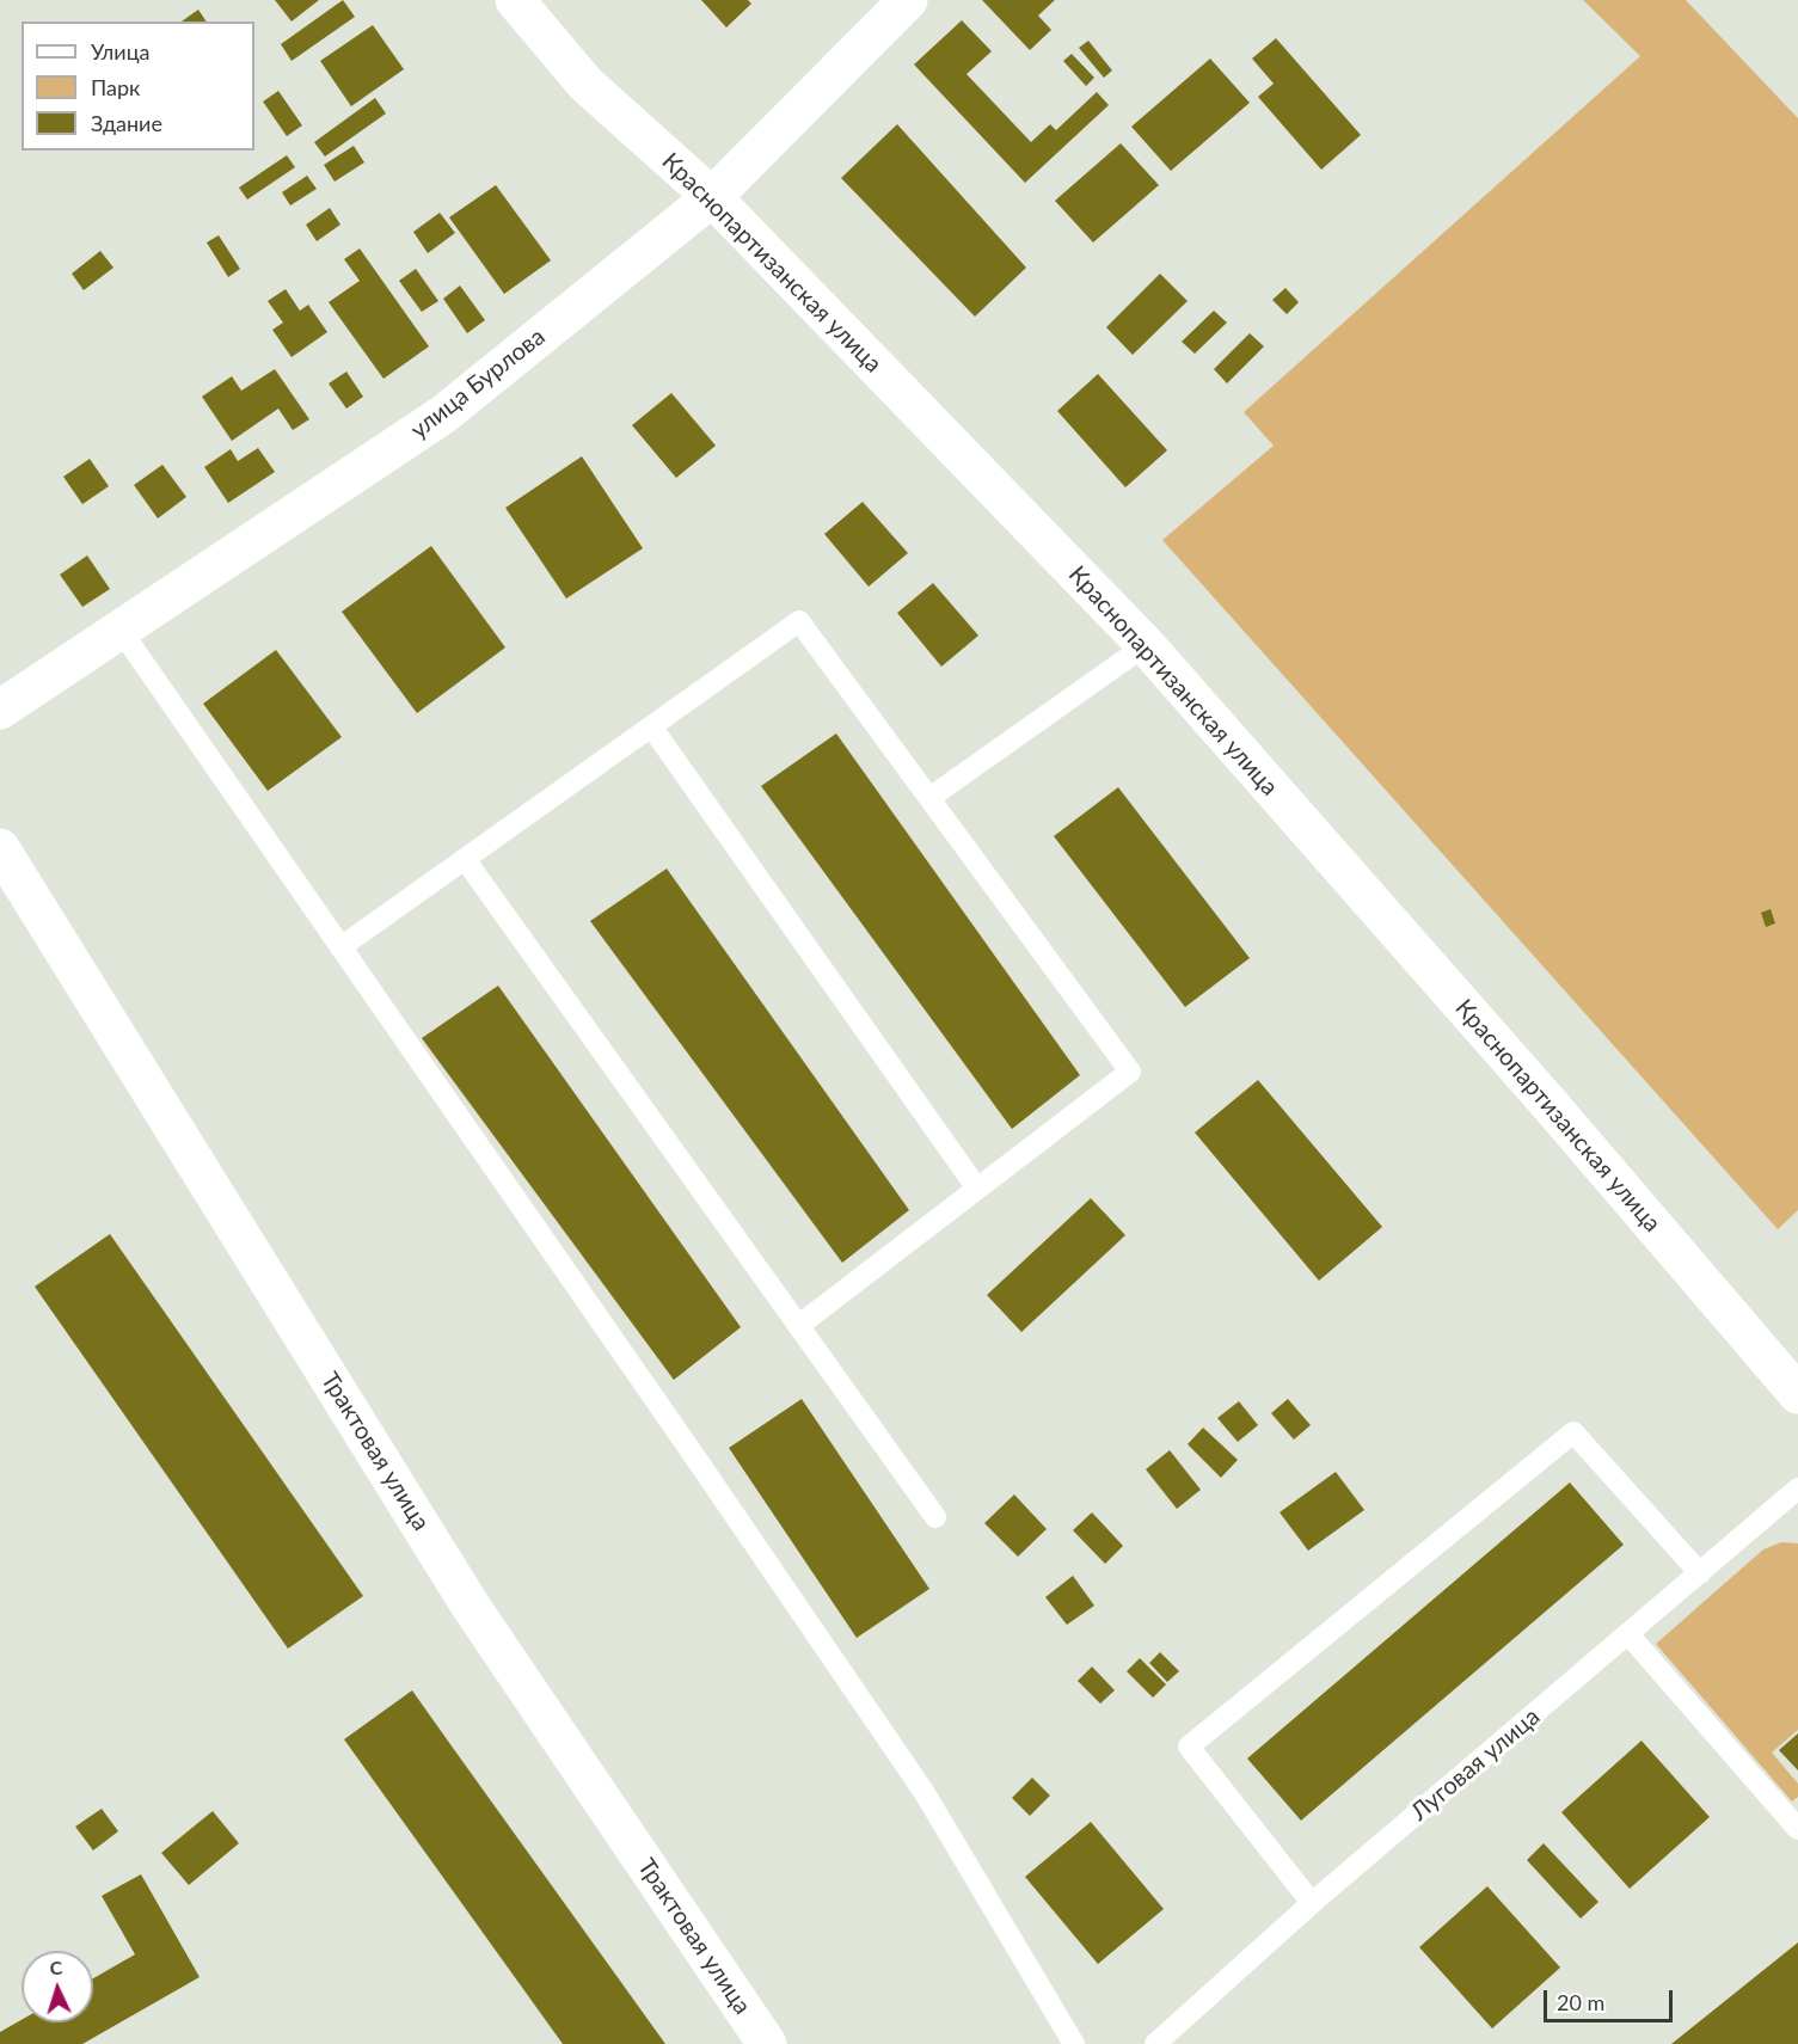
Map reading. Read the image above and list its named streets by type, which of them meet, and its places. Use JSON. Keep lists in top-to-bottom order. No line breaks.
{"streets":{"street":["Краснопартизанская улица","улица Бурлова","Трактовая улица"],"lane":["Луговая улица"]},"crossings":[["Краснопартизанская улица","улица Бурлова"]],"legend":["Улица","Парк","Здание"],"scale_bar":"20 m","north":"top"}
